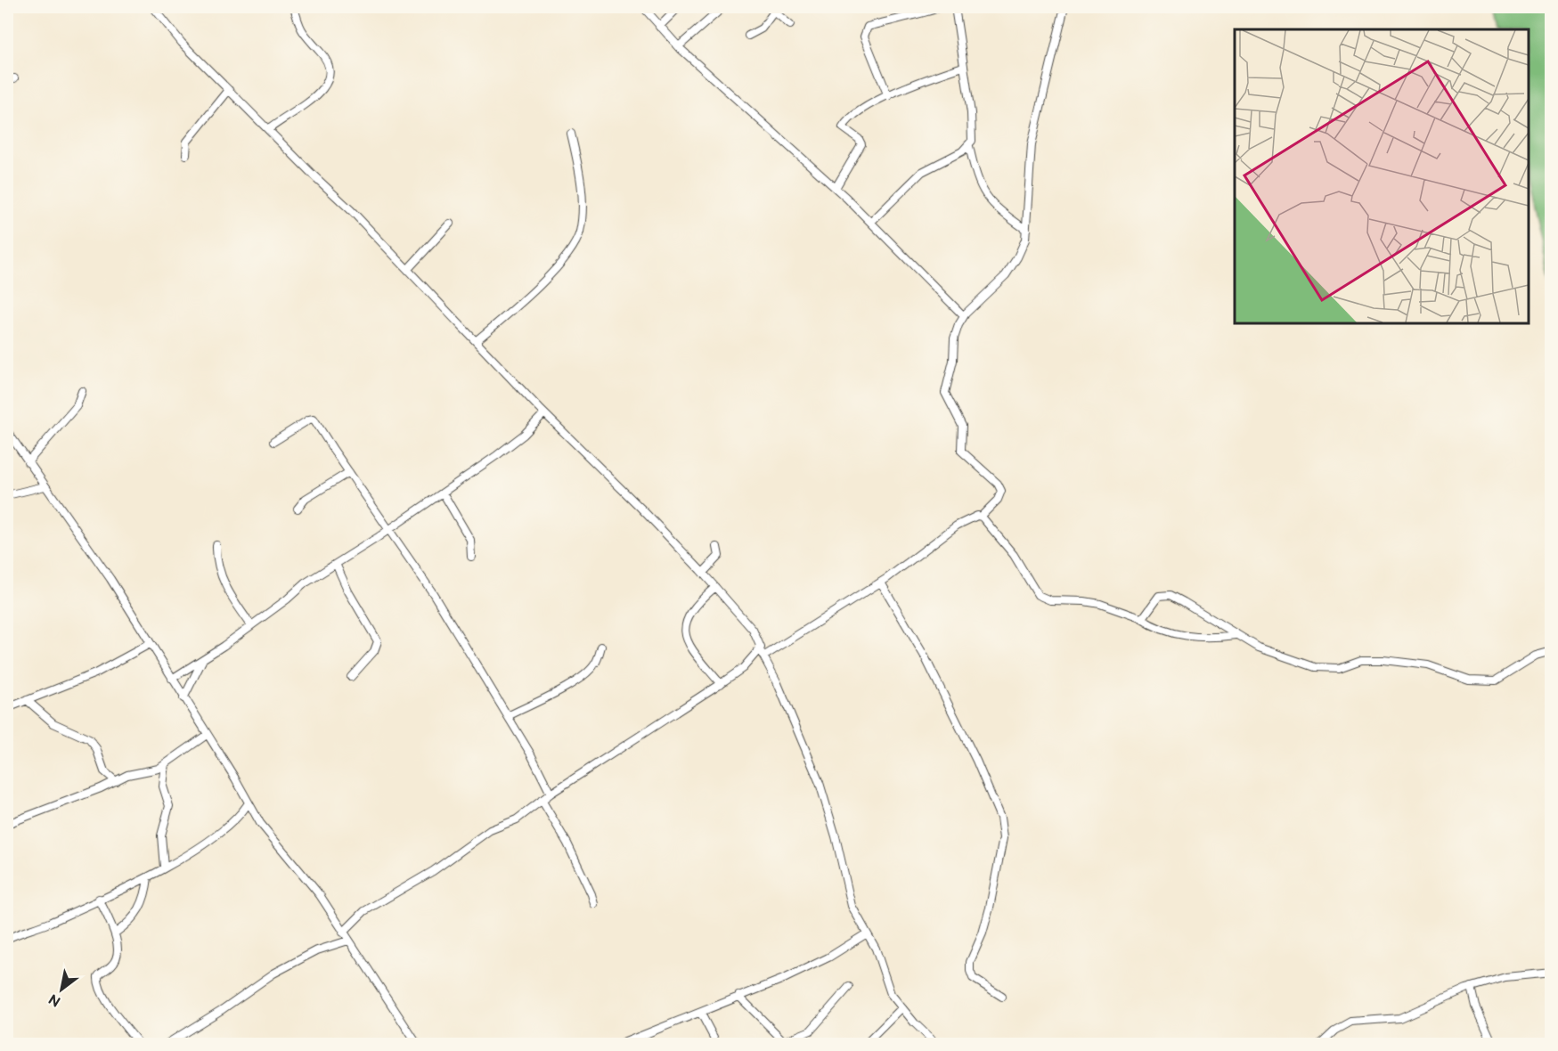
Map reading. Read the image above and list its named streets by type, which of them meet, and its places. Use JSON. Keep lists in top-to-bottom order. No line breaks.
{"north":"bottom left"}
